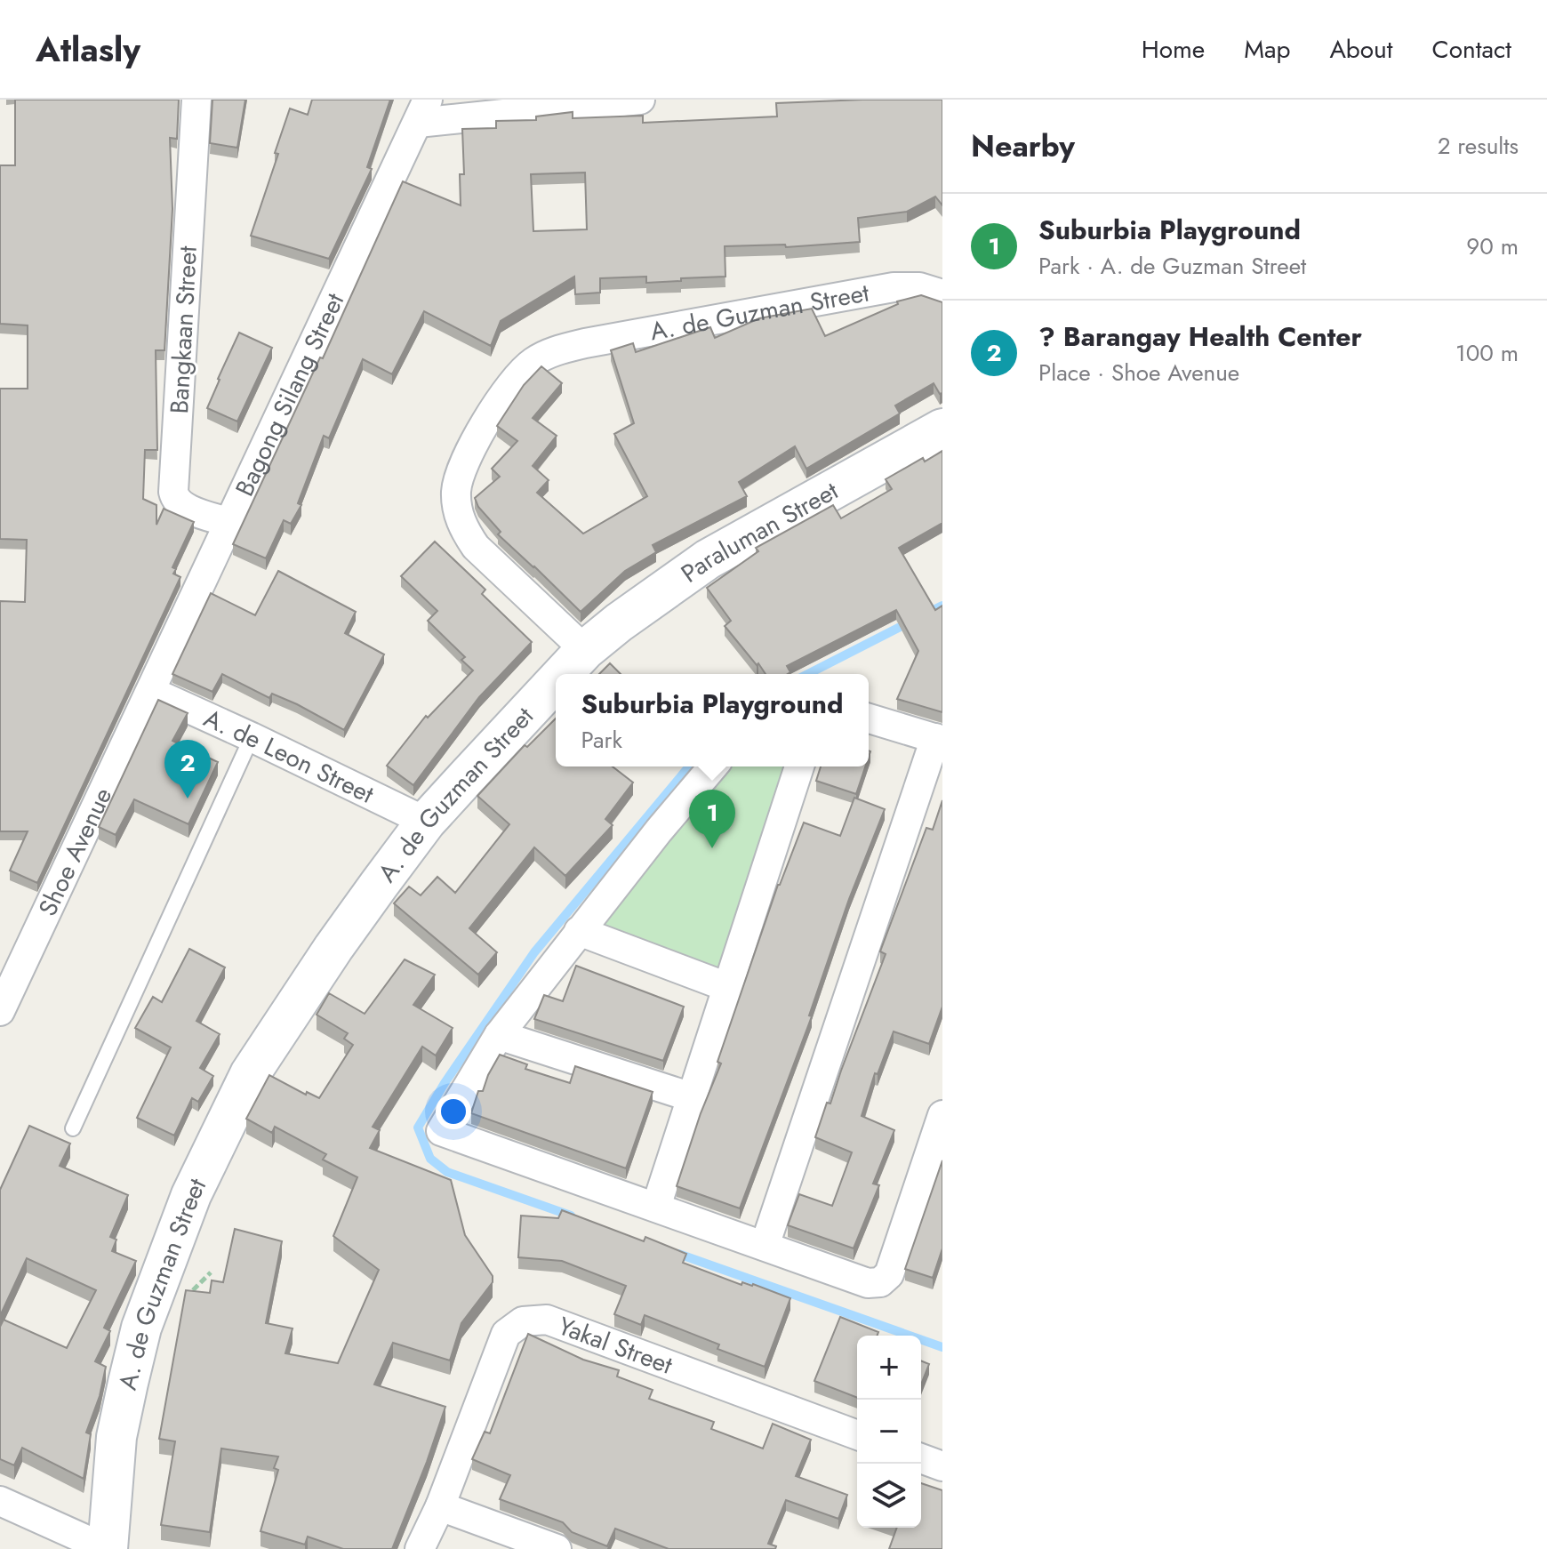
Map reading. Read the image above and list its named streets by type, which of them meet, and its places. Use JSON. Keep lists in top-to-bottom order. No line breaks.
{"streets":{"street":["A. de Guzman Street","Bangkaan Street","Bagong Silang Street","Paraluman Street","A. de Leon Street","Shoe Avenue","Yakal Street"]},"crossings":[["A. de Guzman Street","Paraluman Street"],["A. de Guzman Street","A. de Leon Street"],["Bangkaan Street","Bagong Silang Street"],["Bagong Silang Street","A. de Leon Street"],["Bagong Silang Street","Shoe Avenue"],["A. de Leon Street","Shoe Avenue"]],"page":{"header":"Atlasly","nav":["Home","Map","About","Contact"],"heading":["Nearby","2 results"],"list":[{"mark":"1","name":"Suburbia Playground","note":"Park · A. de Guzman Street","value":"90 m"},{"mark":"2","name":"? Barangay Health Center","note":"Place · Shoe Avenue","value":"100 m"}],"popup":["Suburbia Playground","Park"],"pins":["2","1"],"map_buttons":["+","−"]}}
